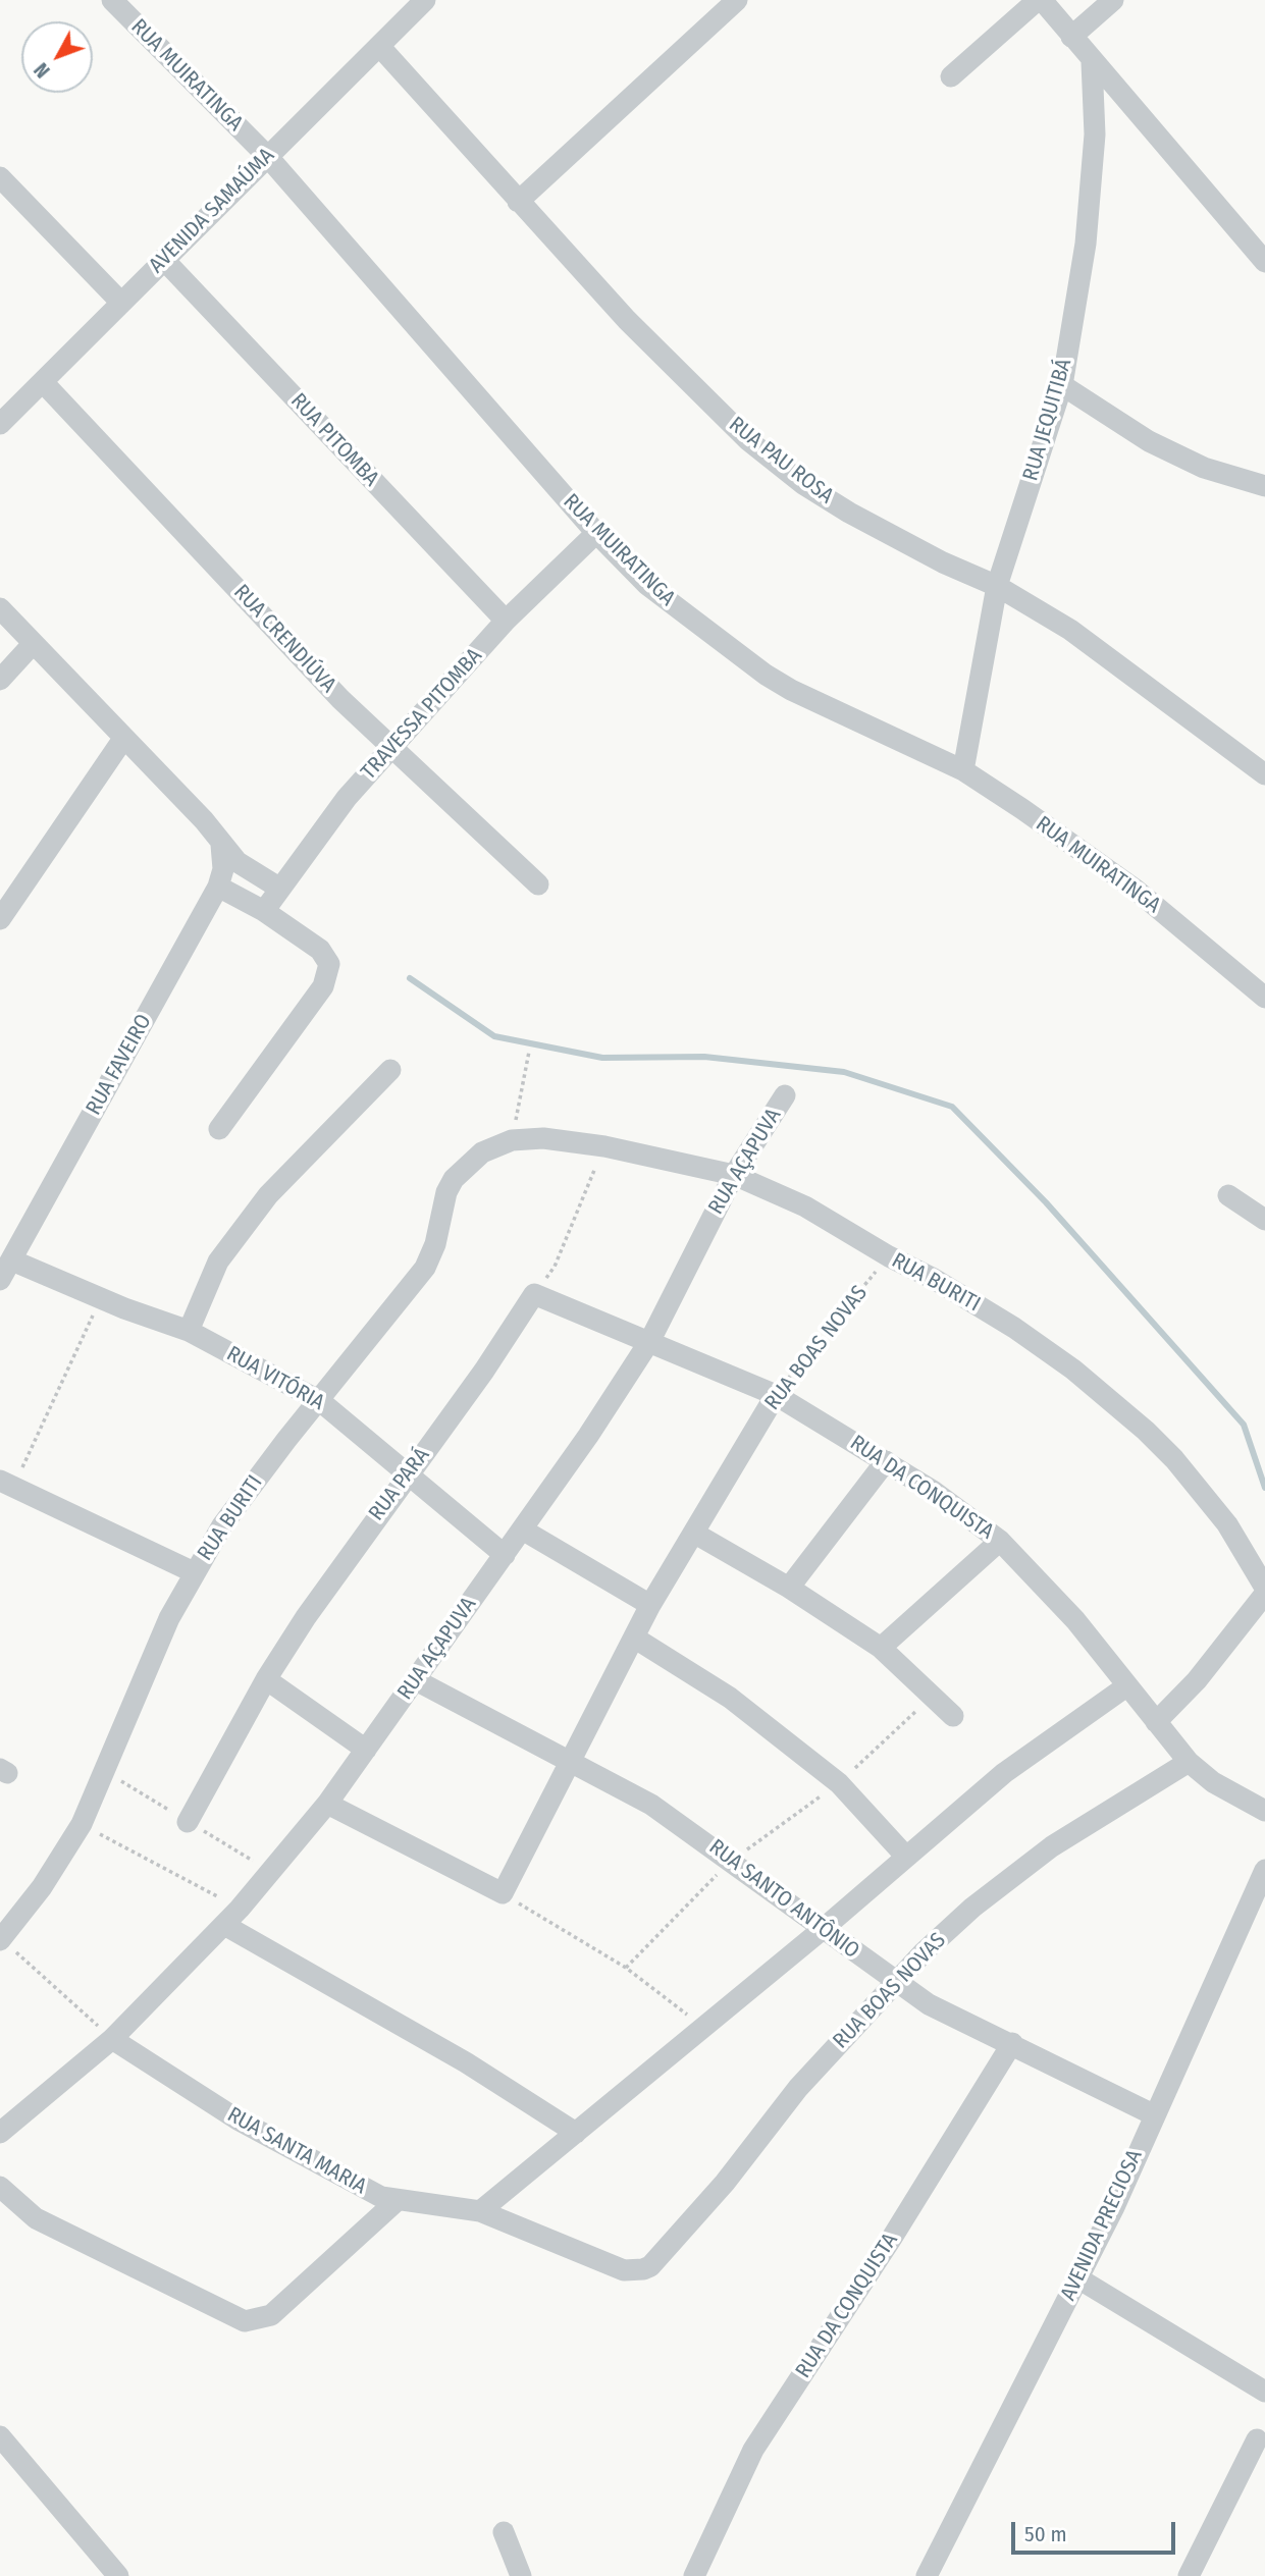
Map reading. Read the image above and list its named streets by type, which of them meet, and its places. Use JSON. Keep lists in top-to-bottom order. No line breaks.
{"streets":{"street":["RUA MUIRATINGA","AVENIDA SAMAÚMA","RUA JEQUITIBÁ","RUA PITOMBA","RUA PAU ROSA","RUA CRENDIÚVA","TRAVESSA PITOMBA","RUA FAVEIRO","RUA AÇAPUVA","RUA BURITI","RUA BOAS NOVAS","RUA VITÓRIA","RUA PARÁ","RUA DA CONQUISTA","RUA SANTO ANTÔNIO","RUA SANTA MARIA","AVENIDA PRECIOSA"]},"crossings":[["RUA MUIRATINGA","AVENIDA SAMAÚMA"],["RUA MUIRATINGA","RUA JEQUITIBÁ"],["RUA MUIRATINGA","TRAVESSA PITOMBA"],["AVENIDA SAMAÚMA","RUA PITOMBA"],["AVENIDA SAMAÚMA","RUA PAU ROSA"],["AVENIDA SAMAÚMA","RUA CRENDIÚVA"],["RUA JEQUITIBÁ","RUA PAU ROSA"],["RUA PITOMBA","TRAVESSA PITOMBA"],["RUA CRENDIÚVA","TRAVESSA PITOMBA"],["RUA FAVEIRO","RUA VITÓRIA"],["RUA AÇAPUVA","RUA BURITI"],["RUA AÇAPUVA","RUA VITÓRIA"],["RUA AÇAPUVA","RUA DA CONQUISTA"],["RUA AÇAPUVA","RUA SANTO ANTÔNIO"],["RUA AÇAPUVA","RUA SANTA MARIA"],["RUA BURITI","RUA BOAS NOVAS"],["RUA BURITI","RUA VITÓRIA"],["RUA BOAS NOVAS","RUA DA CONQUISTA"],["RUA BOAS NOVAS","RUA SANTO ANTÔNIO"],["RUA BOAS NOVAS","RUA SANTA MARIA"],["RUA VITÓRIA","RUA PARÁ"],["RUA PARÁ","RUA DA CONQUISTA"],["RUA DA CONQUISTA","RUA SANTO ANTÔNIO"],["RUA SANTO ANTÔNIO","AVENIDA PRECIOSA"]],"scale_bar":"50 m","north":"bottom left"}
